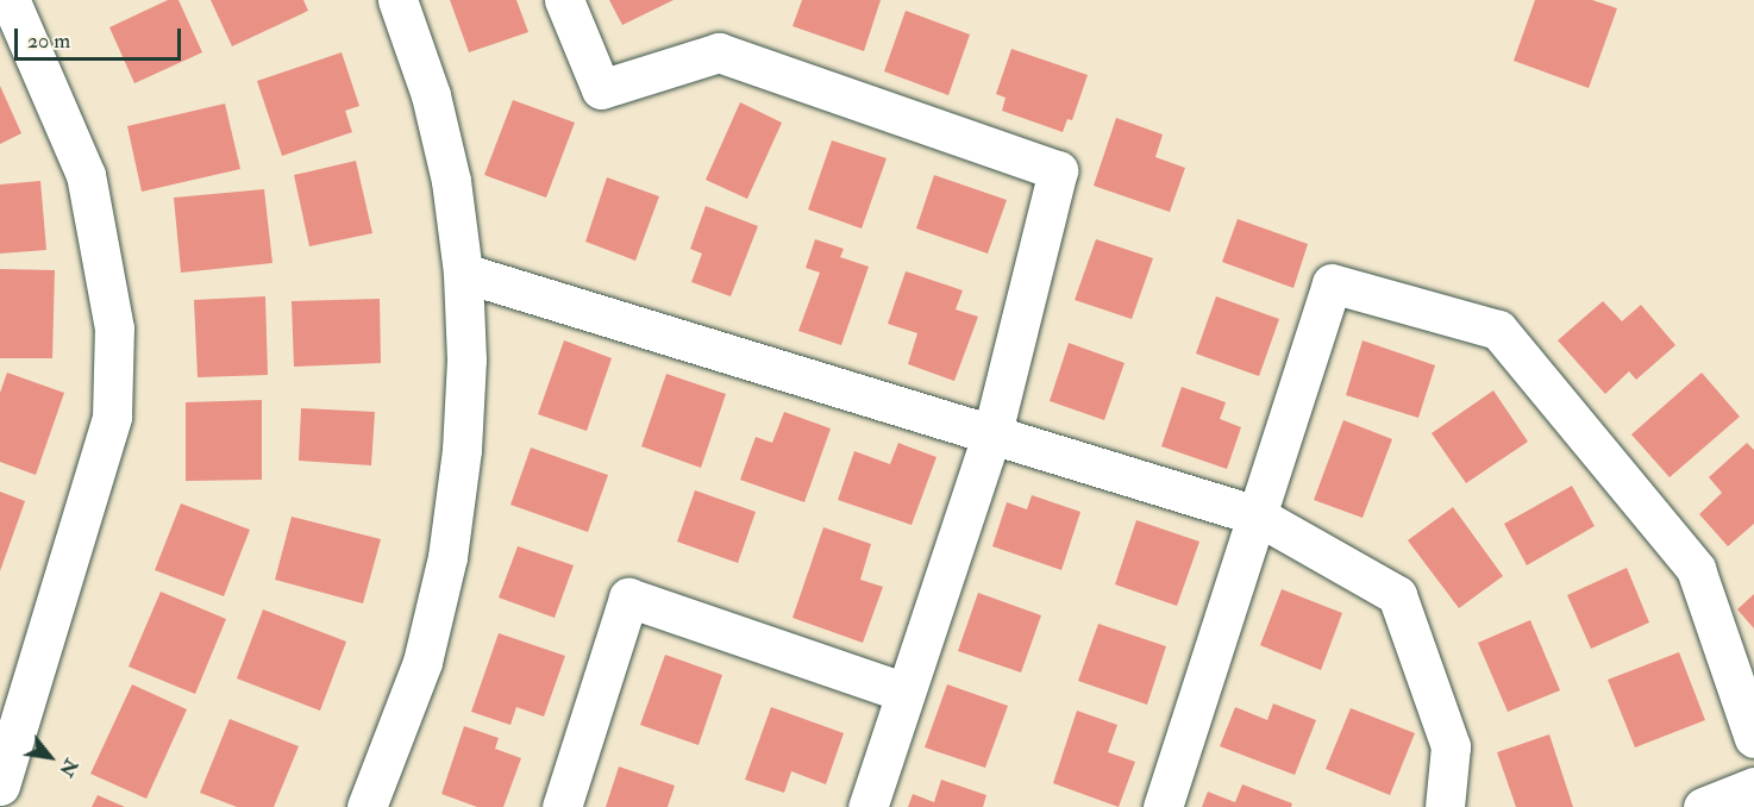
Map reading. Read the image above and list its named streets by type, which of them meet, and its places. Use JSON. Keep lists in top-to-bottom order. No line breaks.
{"scale_bar":"20 m","north":"bottom right"}
